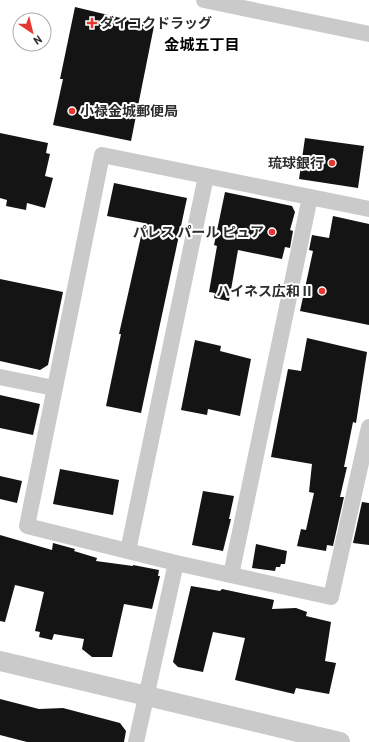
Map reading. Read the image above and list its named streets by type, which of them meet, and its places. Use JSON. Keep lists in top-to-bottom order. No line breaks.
{"districts":["金城五丁目"],"places":{"health":["ダイコクドラッグ"],"other":["小禄金城郵便局","琉球銀行","パレス パール ピュア","ハイネス広和Ⅱ"]},"north":"bottom right"}
